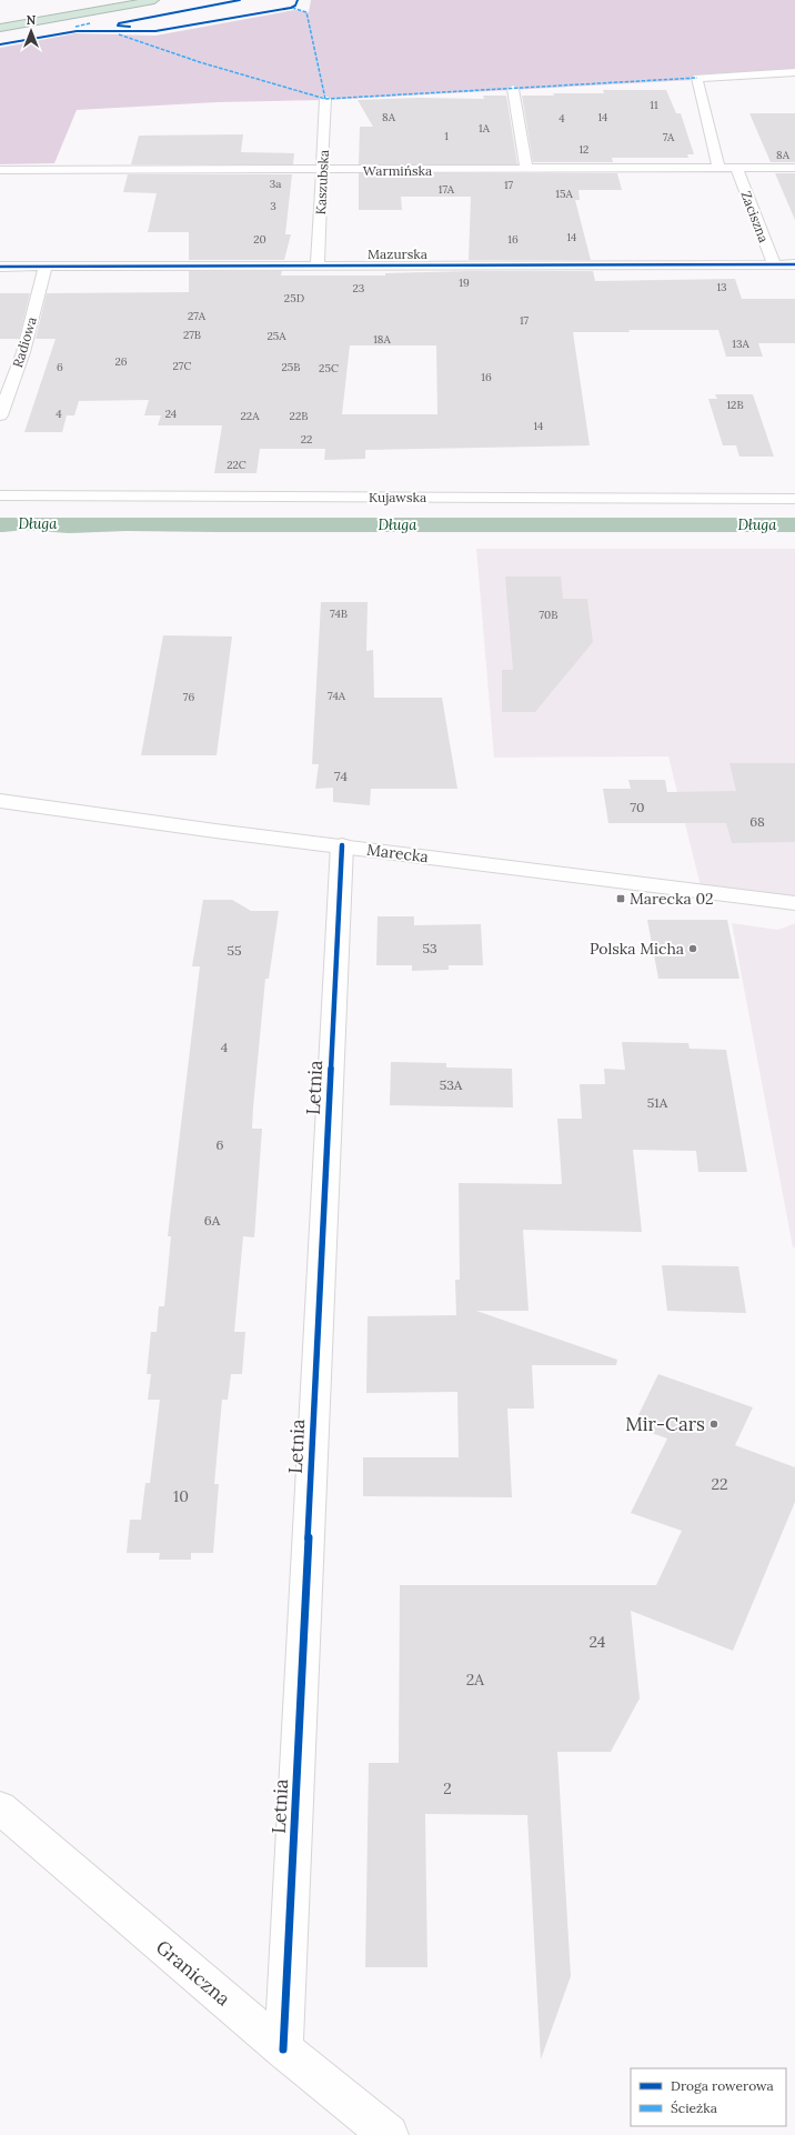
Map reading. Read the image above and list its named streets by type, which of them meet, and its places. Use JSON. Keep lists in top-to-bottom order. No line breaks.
{"streets":{"street":["Warmińska","Kaszubska","Zaciszna","Mazurska","Radiowa","Kujawska","Marecka","Letnia","Graniczna"]},"crossings":[["Warmińska","Kaszubska"],["Warmińska","Zaciszna"],["Kaszubska","Mazurska"],["Zaciszna","Mazurska"],["Mazurska","Radiowa"],["Marecka","Letnia"],["Letnia","Graniczna"]],"water":["Długa"],"places":{"transit":["Marecka 02"],"other":["Polska Micha","Mir-Cars"]},"house_numbers":["11","8A","14","4","1A","1","7A","12","8A","3a","17","17A","15A","3","14","20","16","19","13","23","25D","27A","17","27B","25A","18A","13A","26","27C","6","25B","25C","16","12B","4","24","22A","22B","14","22","22C","74B","70B","74A","76","74","70","68","53","55","4","53A","51A","6","6A","22","10","24","2A","2"],"legend":["Droga rowerowa","Ścieżka"],"north":"top"}
